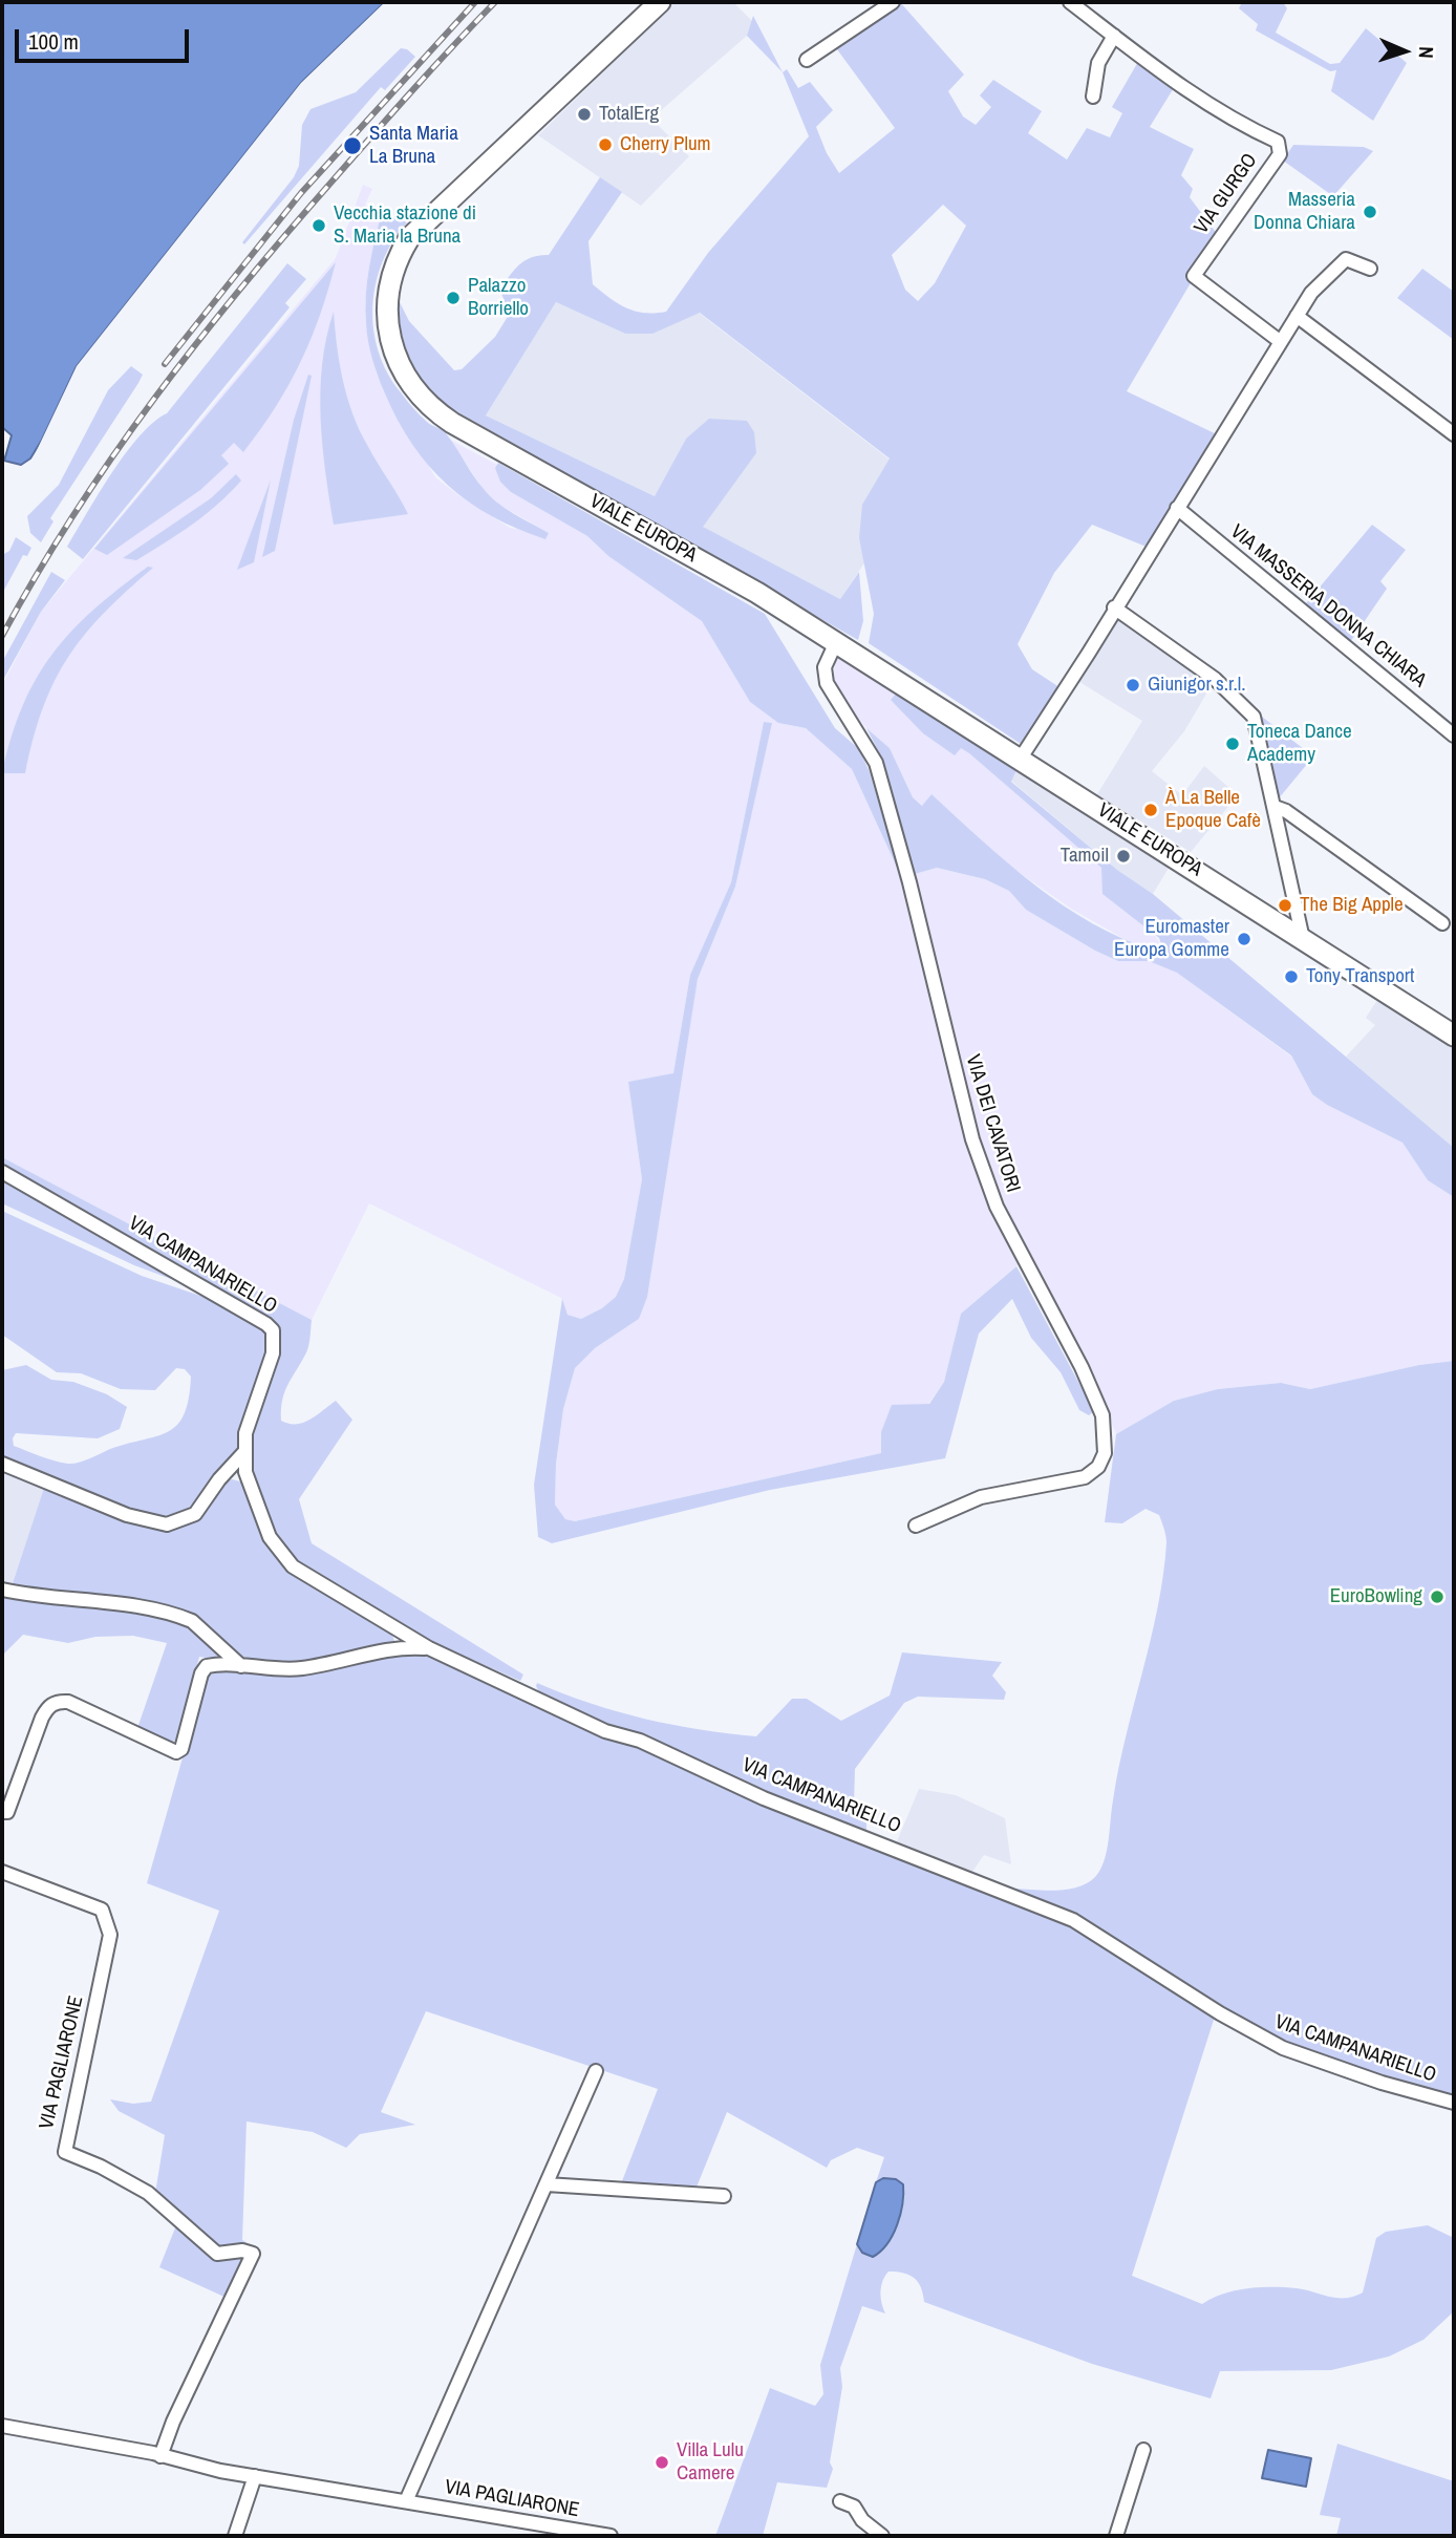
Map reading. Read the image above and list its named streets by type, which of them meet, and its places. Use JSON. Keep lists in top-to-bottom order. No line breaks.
{"streets":{"street":["VIA GURGO","VIALE EUROPA","VIA MASSERIA DONNA CHIARA","VIA DEI CAVATORI","VIA CAMPANARIELLO","VIA PAGLIARONE"]},"crossings":[["VIALE EUROPA","VIA DEI CAVATORI"]],"places":["TotalErg","Cherry Plum","Santa Maria La Bruna","Masseria Donna Chiara","Vecchia stazione di S. Maria la Bruna","Palazzo Borriello","Giunigor s.r.l.","Toneca Dance Academy","À La Belle Epoque Cafè","Tamoil","The Big Apple","Euromaster Europa Gomme","Tony Transport","EuroBowling","Villa Lulu Camere"],"scale_bar":"100 m","north":"right"}
